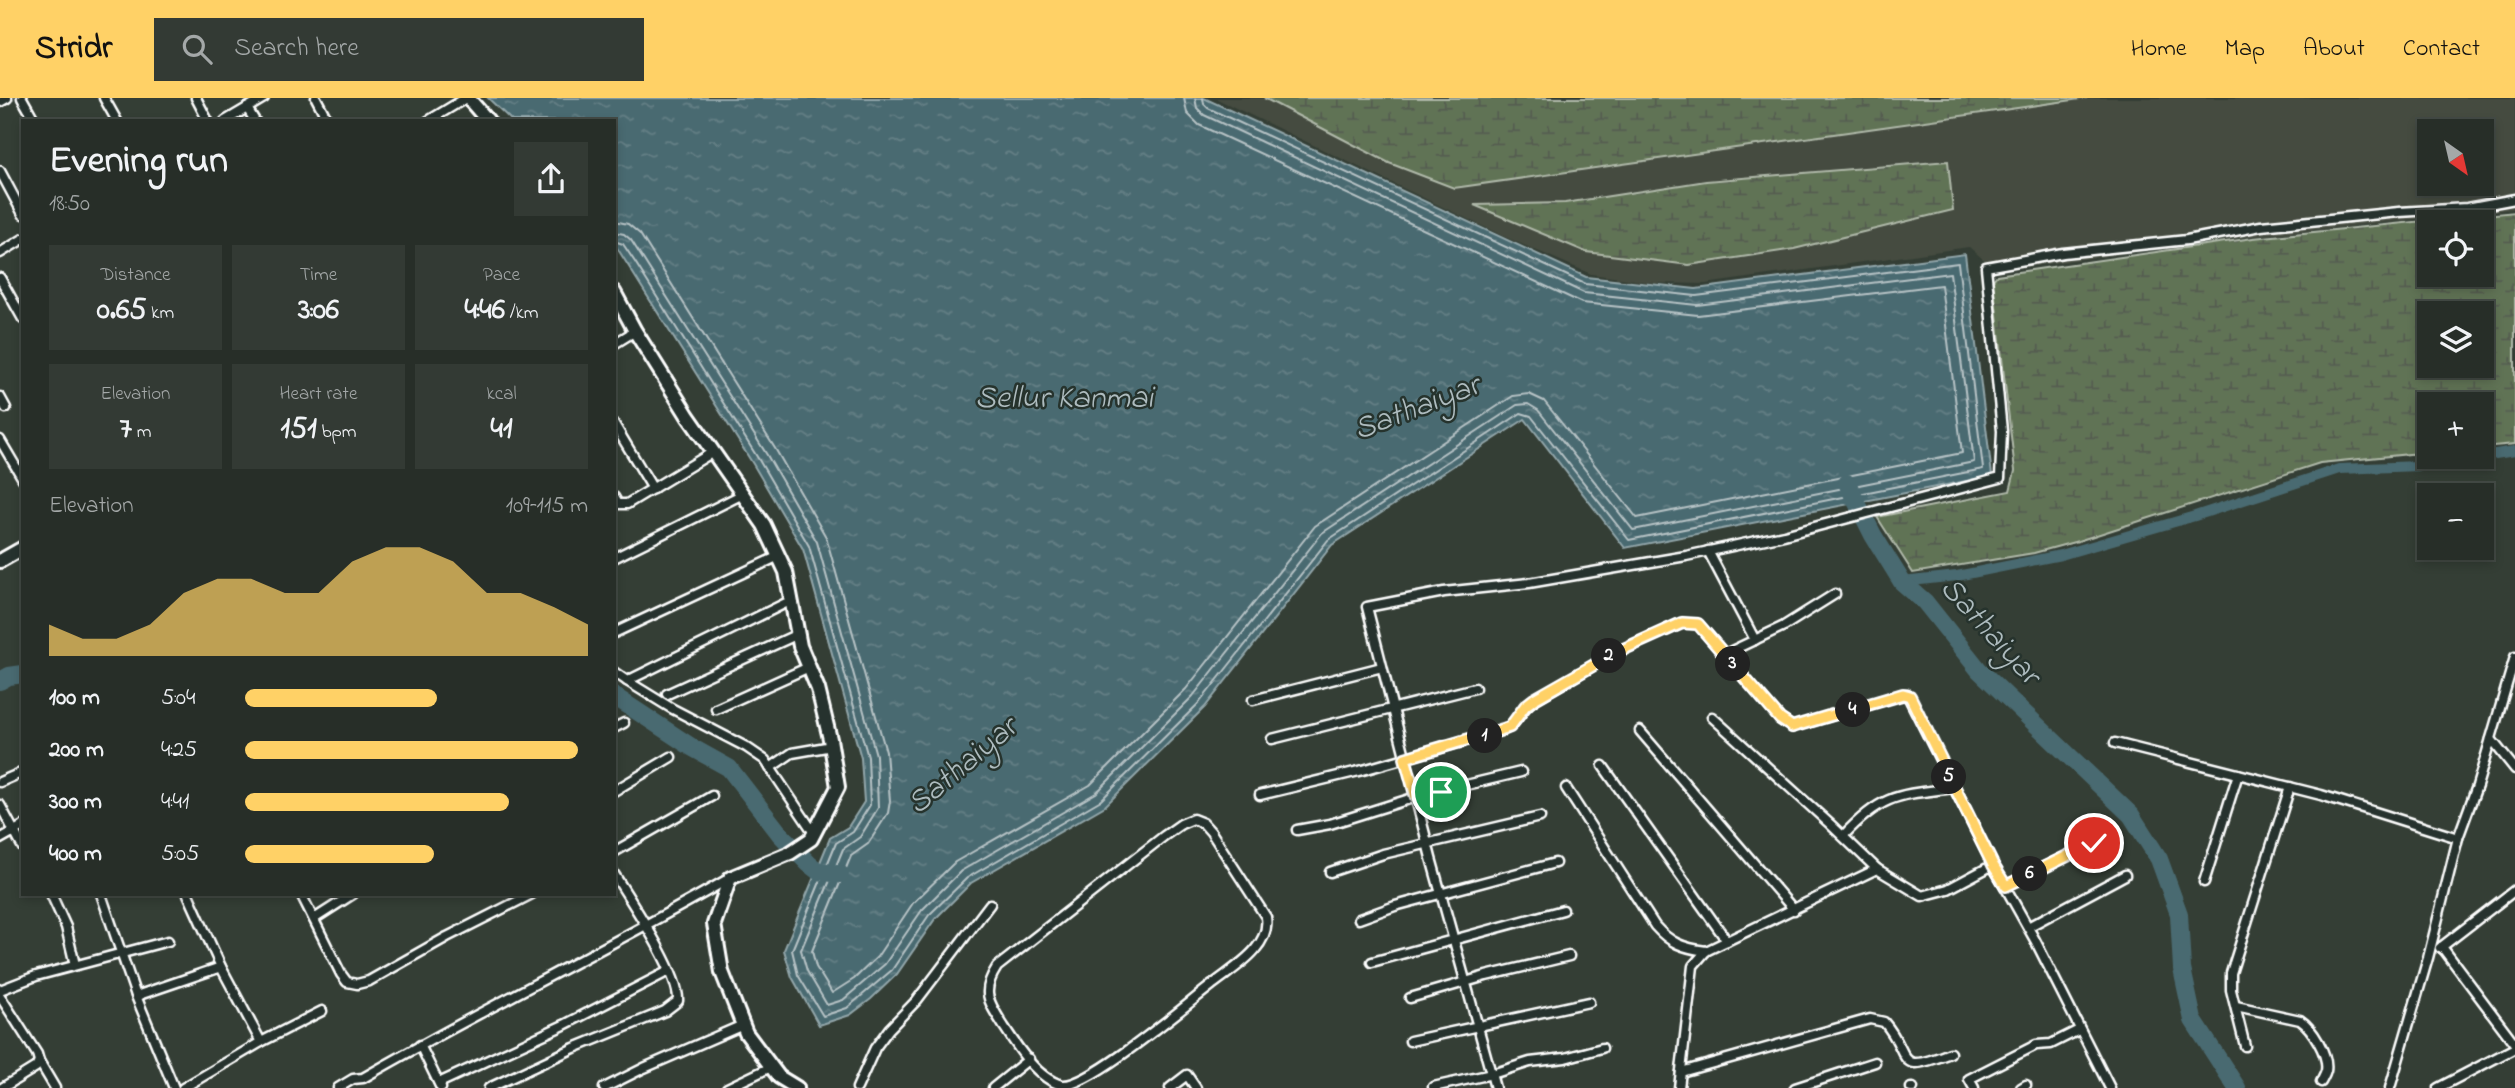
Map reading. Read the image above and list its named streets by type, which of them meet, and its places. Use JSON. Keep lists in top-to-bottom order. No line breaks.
{"water":["Sellur Kanmai","Sathaiyar"],"north":"bottom right","page":{"header":"Stridr","search":"Search here","nav":["Home","Map","About","Contact"],"map_buttons":["+","−"],"heading":["Evening run","18:50"],"stats":[["Distance","0.65 km"],["Time","3:06"],["Pace","4:46 /km"],["Elevation","7 m"],["Heart rate","151 bpm"],["kcal","41"]],"chart":["Elevation","109–115 m"],"pins":["2","3","4","1","5","6"],"list":[{"name":"100 m","note":"5:04"},{"name":"200 m","note":"4:25"},{"name":"300 m","note":"4:41"},{"name":"400 m","note":"5:05"}]}}
